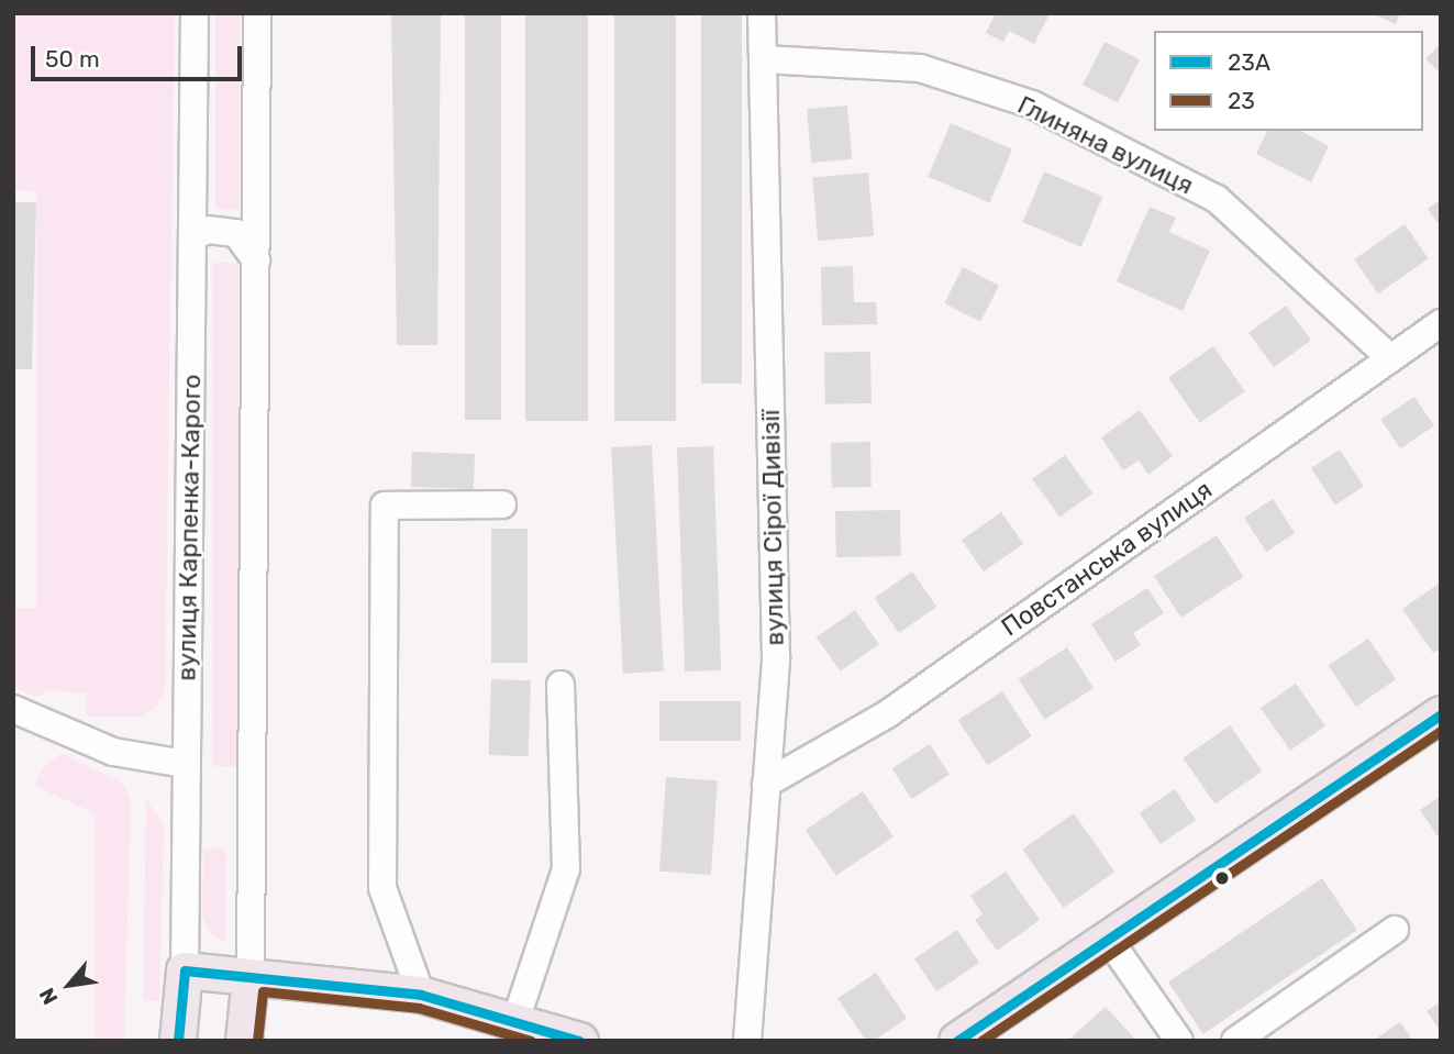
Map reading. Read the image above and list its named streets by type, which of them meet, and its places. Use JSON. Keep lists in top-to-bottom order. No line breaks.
{"streets":{"main road":["вулиця Карпенка-Карого"],"street":["Глиняна вулиця","вулиця Сірої Дивізії","Повстанська вулиця"]},"crossings":[["Глиняна вулиця","вулиця Сірої Дивізії"],["Глиняна вулиця","Повстанська вулиця"],["вулиця Сірої Дивізії","Повстанська вулиця"]],"lines":["transit line 23А","transit line 23"],"legend":["23А","23"],"scale_bar":"50 m","north":"bottom left"}
